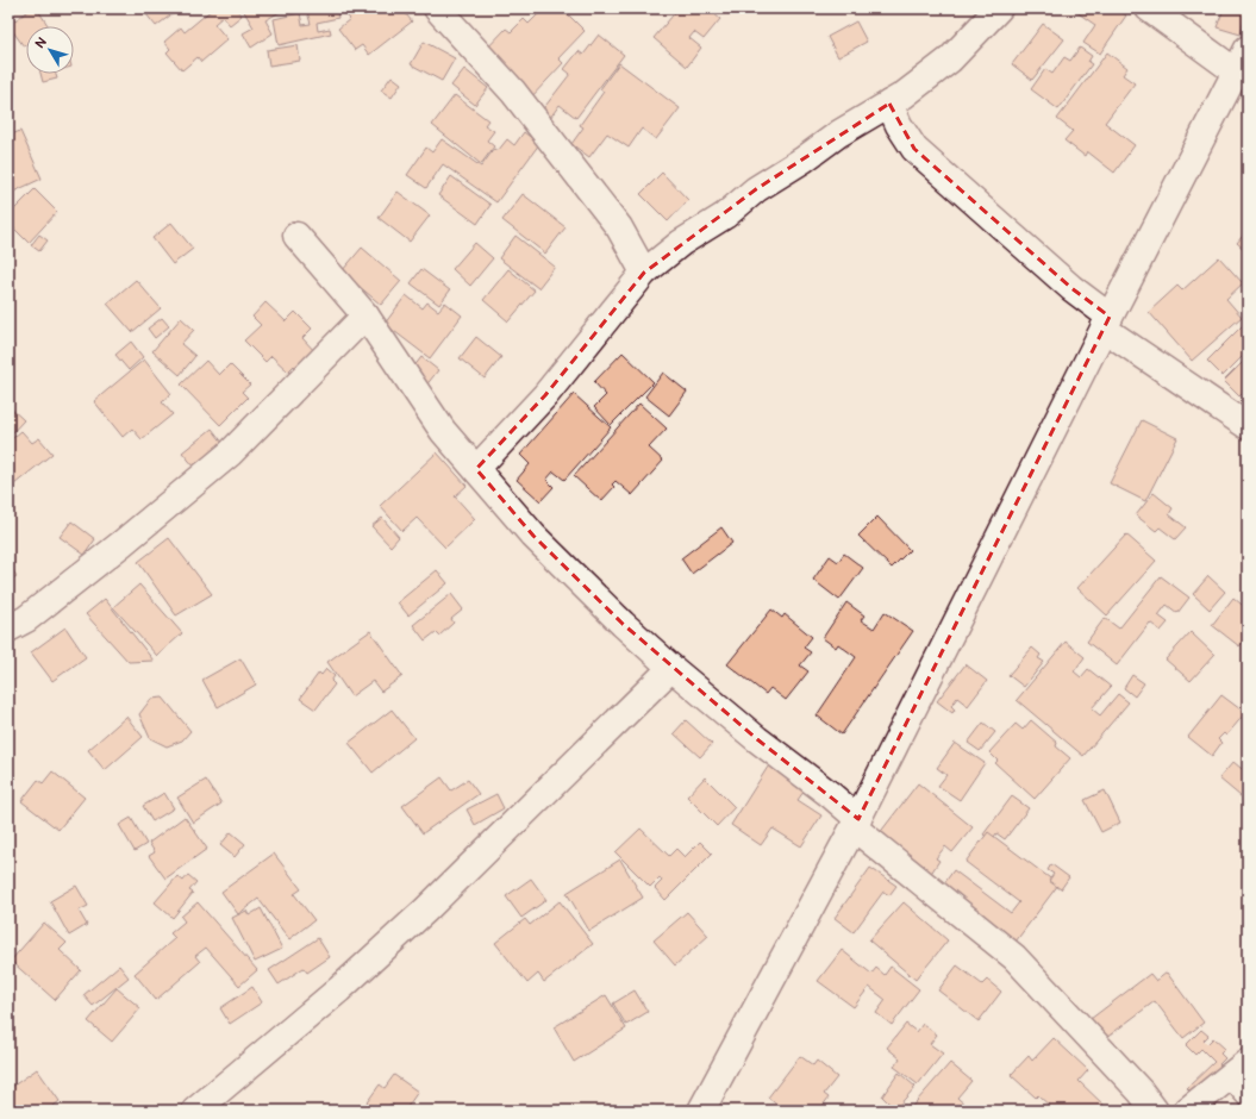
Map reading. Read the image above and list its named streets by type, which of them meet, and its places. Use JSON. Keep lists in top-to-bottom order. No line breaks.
{"north":"top left"}
